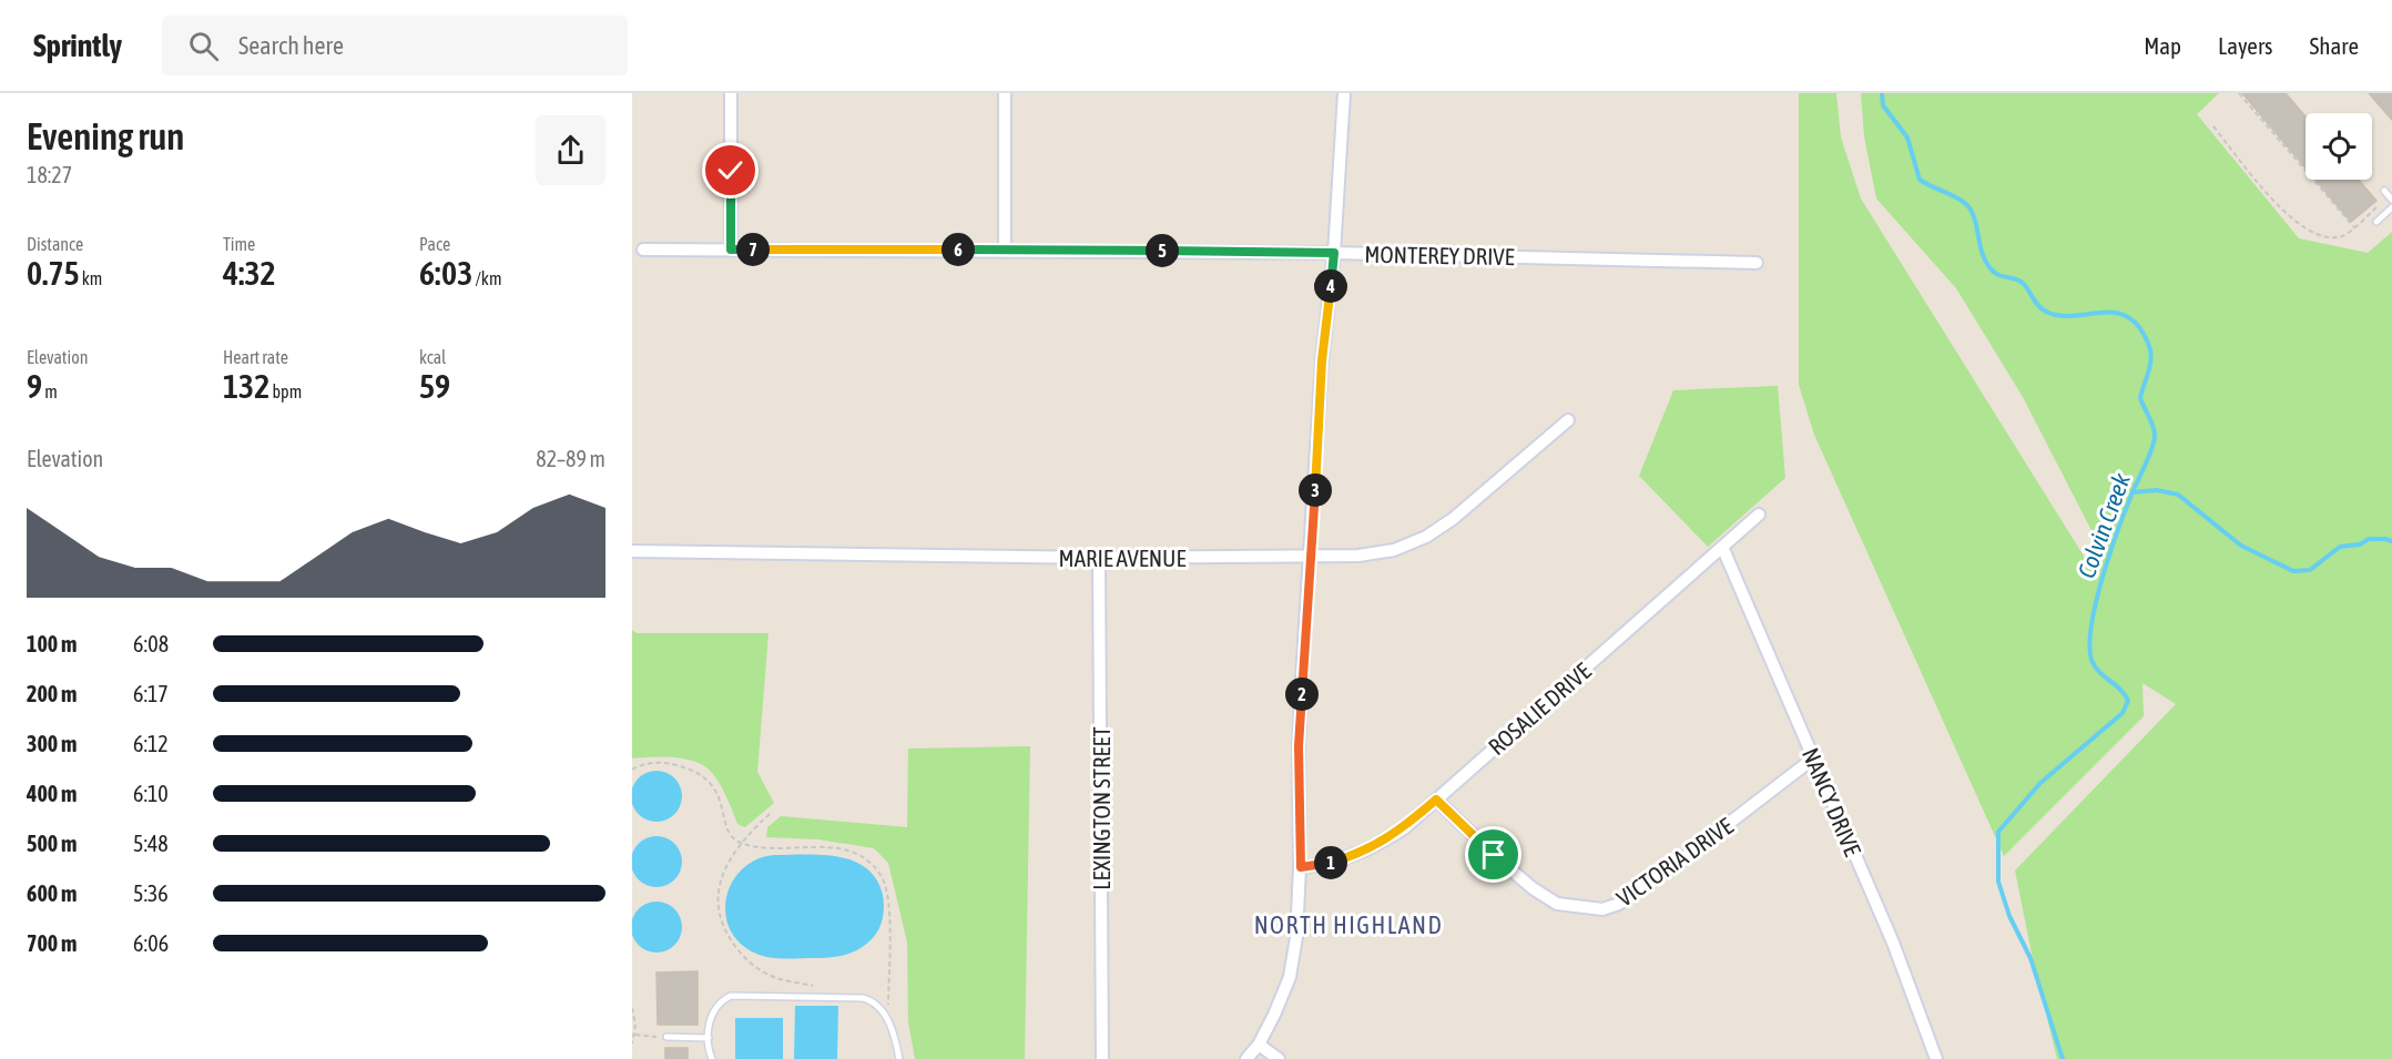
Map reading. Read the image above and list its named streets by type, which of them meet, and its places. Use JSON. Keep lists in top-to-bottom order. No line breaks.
{"streets":{"street":["MONTEREY DRIVE","MARIE AVENUE","ROSALIE DRIVE","NANCY DRIVE","LEXINGTON STREET","VICTORIA DRIVE"]},"crossings":[["MARIE AVENUE","LEXINGTON STREET"],["ROSALIE DRIVE","NANCY DRIVE"],["ROSALIE DRIVE","VICTORIA DRIVE"],["NANCY DRIVE","VICTORIA DRIVE"]],"districts":["NORTH HIGHLAND"],"water":["Colvin Creek"],"page":{"header":"Sprintly","search":"Search here","nav":["Map","Layers","Share"],"heading":["Evening run","18:27"],"stats":[["Distance","0.75 km"],["Time","4:32"],["Pace","6:03 /km"],["Elevation","9 m"],["Heart rate","132 bpm"],["kcal","59"]],"pins":["6","7","5","4","3","2","1"],"chart":["Elevation","82–89 m"],"list":[{"name":"100 m","note":"6:08"},{"name":"200 m","note":"6:17"},{"name":"300 m","note":"6:12"},{"name":"400 m","note":"6:10"},{"name":"500 m","note":"5:48"},{"name":"600 m","note":"5:36"},{"name":"700 m","note":"6:06"}]}}
